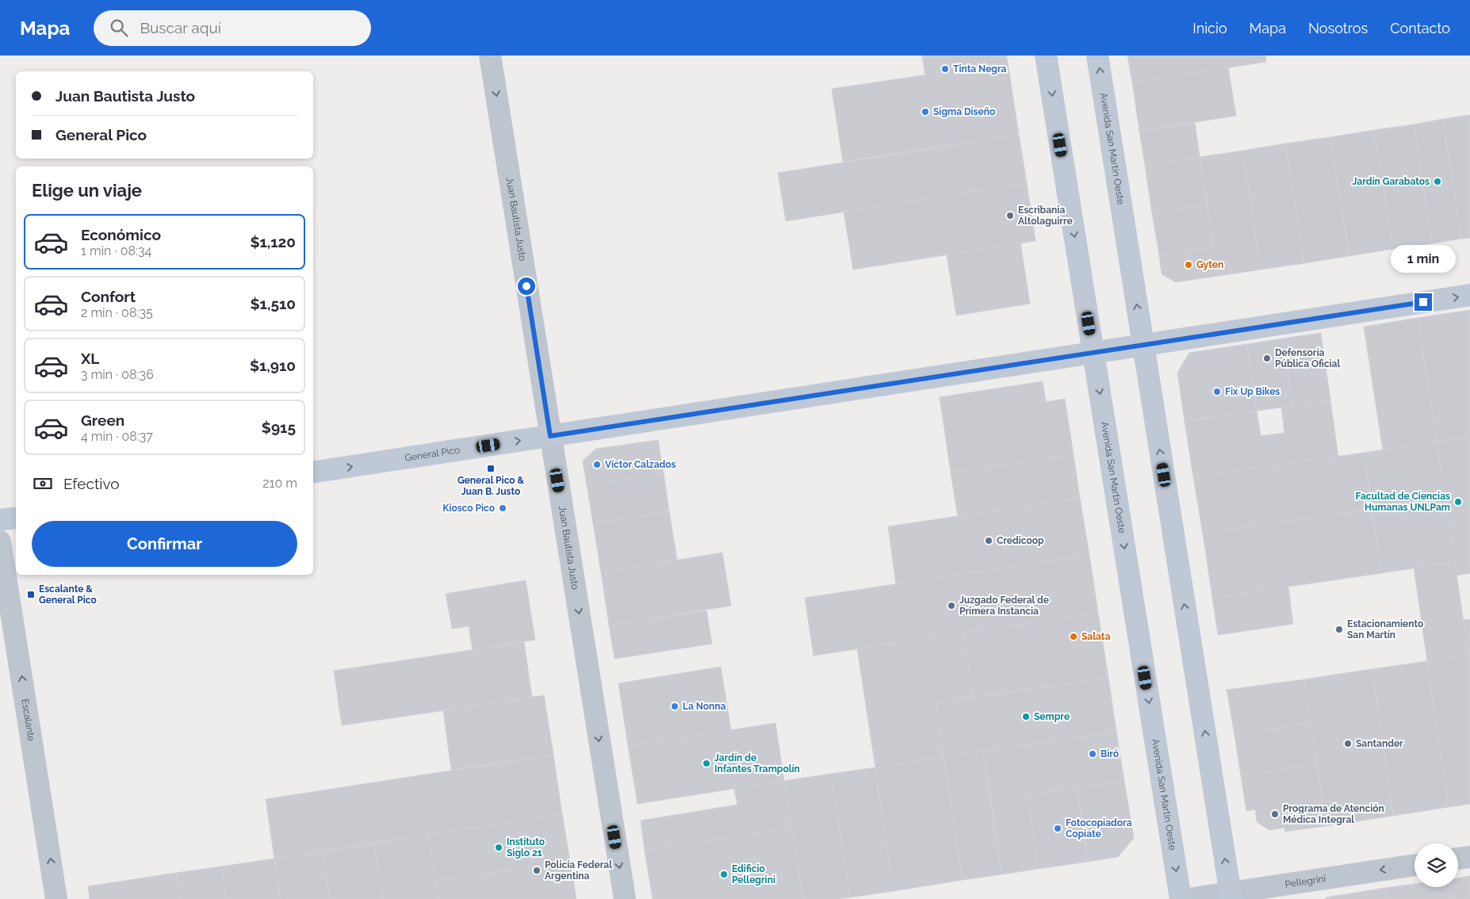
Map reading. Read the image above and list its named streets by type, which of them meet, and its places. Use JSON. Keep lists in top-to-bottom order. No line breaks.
{"streets":{"main road":["Avenida San Martín Oeste","General Pico"],"street":["Juan Bautista Justo","Escalante","Pellegrini"]},"crossings":[["Avenida San Martín Oeste","General Pico"],["Avenida San Martín Oeste","Pellegrini"],["Juan Bautista Justo","General Pico"]],"one_way":["Juan Bautista Justo","General Pico","Escalante","Pellegrini"],"places":{"other":["Tinta Negra","Sigma Diseño","Jardín Garabatos","Escribania Altolaguirre","Gyten","Defensoría Pública Oficial","Fix Up Bikes","Víctor Calzados","Facultad de Ciencias Humanas UNLPam","Kiosco Pico","Credicoop","Juzgado Federal de Primera Instancia","Estacionamiento San Martín","Salata","La Nonna","Sempre","Santander","Biró","Jardín de Infantes Trampolín","Programa de Atención Médica Integral","Fotocopiadora Copiate","Instituto Siglo 21","Policía Federal Argentina","Edificio Pellegrini"],"transit":["General Pico & Juan B. Justo","Escalante & General Pico"]},"page":{"header":"Mapa","search":"Buscar aquí","nav":["Inicio","Mapa","Nosotros","Contacto"],"banner":["Juan Bautista Justo","General Pico"],"heading":"Elige un viaje","list":[{"name":"Económico","note":"1 min · 08:34","value":"$1,120"},{"name":"Confort","note":"2 min · 08:35","value":"$1,510"},{"name":"XL","note":"3 min · 08:36","value":"$1,910"},{"name":"Green","note":"4 min · 08:37","value":"$915"}],"bubble":"1 min","pay":["Efectivo","210 m"],"buttons":"Confirmar"}}
